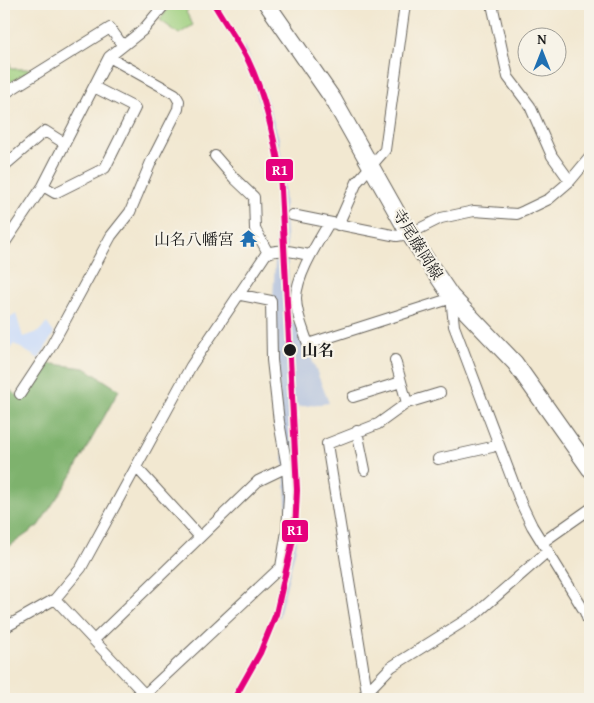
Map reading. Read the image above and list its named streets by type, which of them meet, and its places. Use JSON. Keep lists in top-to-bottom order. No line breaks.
{"streets":{"main road":["寺尾藤岡線"]},"places":{"temple":["山名八幡宮"],"other":["山名"]},"lines":["transit line R1"],"north":"top"}
